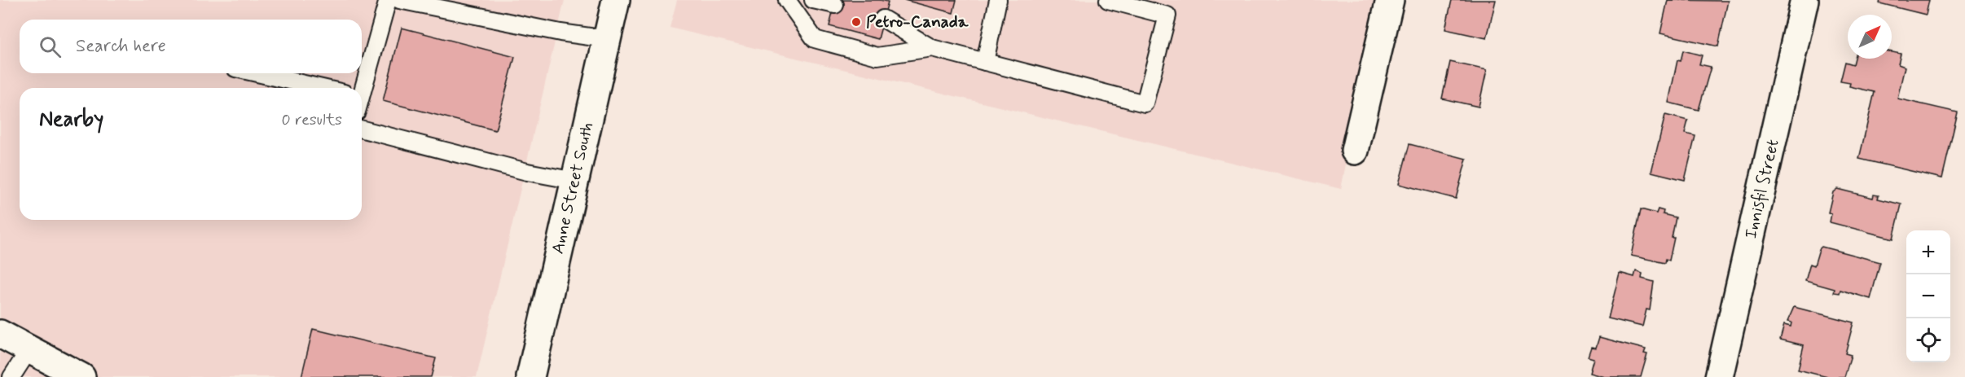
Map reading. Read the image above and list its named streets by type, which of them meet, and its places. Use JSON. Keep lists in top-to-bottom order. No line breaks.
{"streets":{"street":["Anne Street South","Innisfil Street"]},"places":["Petro-Canada"],"north":"top right","page":{"search":"Search here","heading":["Nearby","0 results"],"map_buttons":["+","−"]}}
